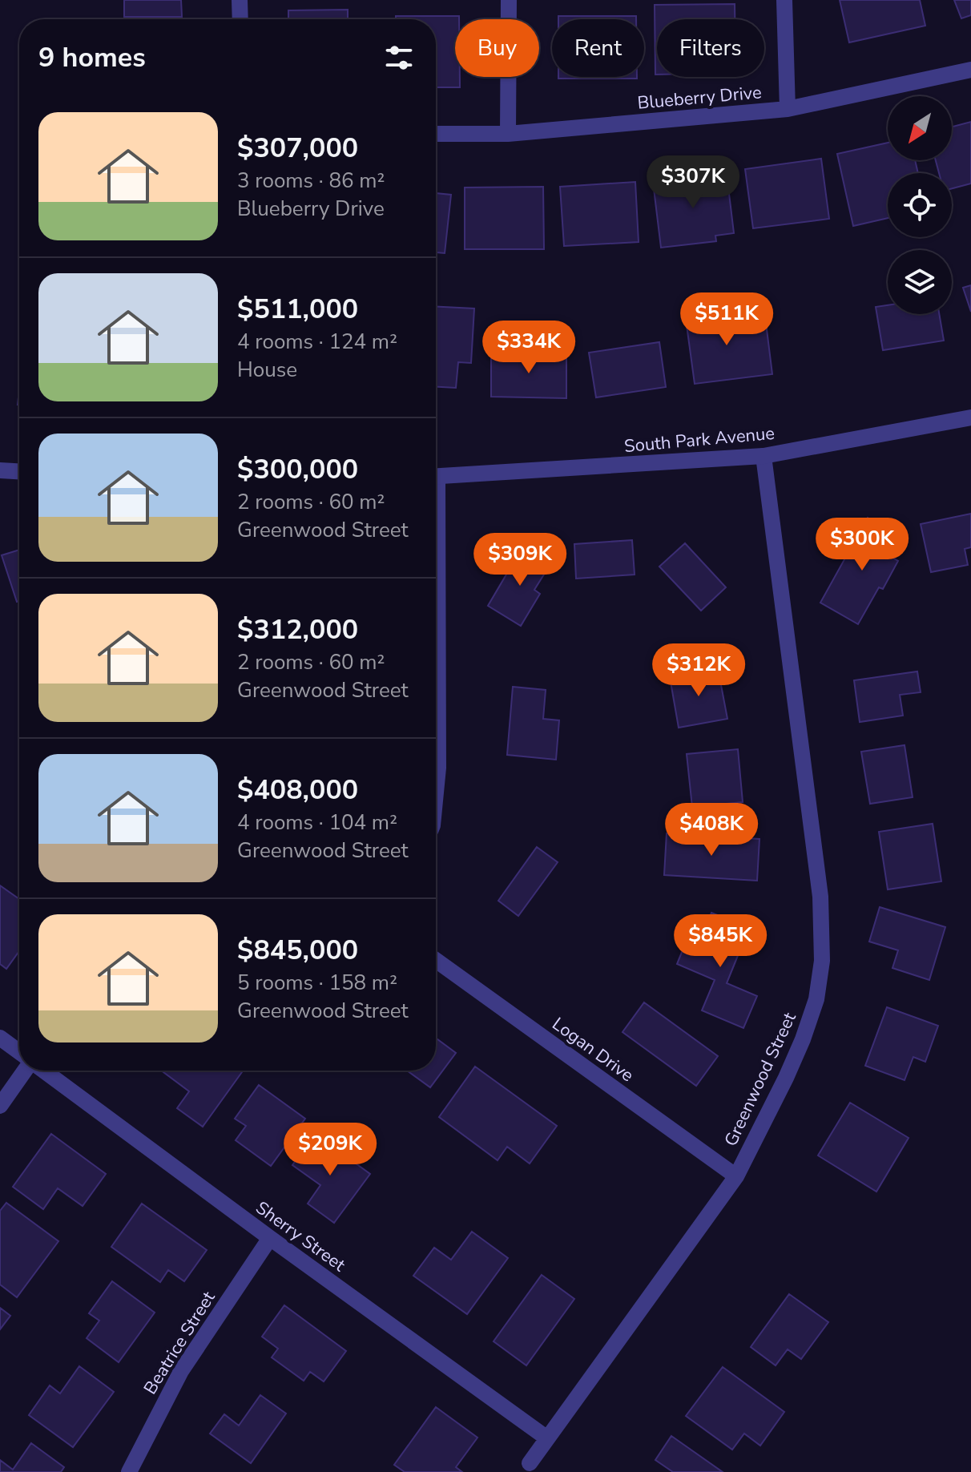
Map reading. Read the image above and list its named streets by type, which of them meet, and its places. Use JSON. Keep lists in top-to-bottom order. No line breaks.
{"streets":{"street":["Blueberry Drive","South Park Avenue","Logan Drive","Greenwood Street","Sherry Street","Beatrice Street"]},"crossings":[["South Park Avenue","Greenwood Street"],["Logan Drive","Greenwood Street"],["Greenwood Street","Sherry Street"],["Sherry Street","Beatrice Street"]],"north":"bottom left","page":{"chip":["Buy","Rent","Filters"],"heading":"9 homes","list":[{"name":"$307,000","note":"3 rooms · 86 m² · Blueberry Drive"},{"name":"$511,000","note":"4 rooms · 124 m² · House"},{"name":"$300,000","note":"2 rooms · 60 m² · Greenwood Street"},{"name":"$312,000","note":"2 rooms · 60 m² · Greenwood Street"},{"name":"$408,000","note":"4 rooms · 104 m² · Greenwood Street"},{"name":"$845,000","note":"5 rooms · 158 m² · Greenwood Street"}],"price":["$307K","$511K","$334K","$300K","$309K","$312K","$408K","$845K","$209K"]}}
